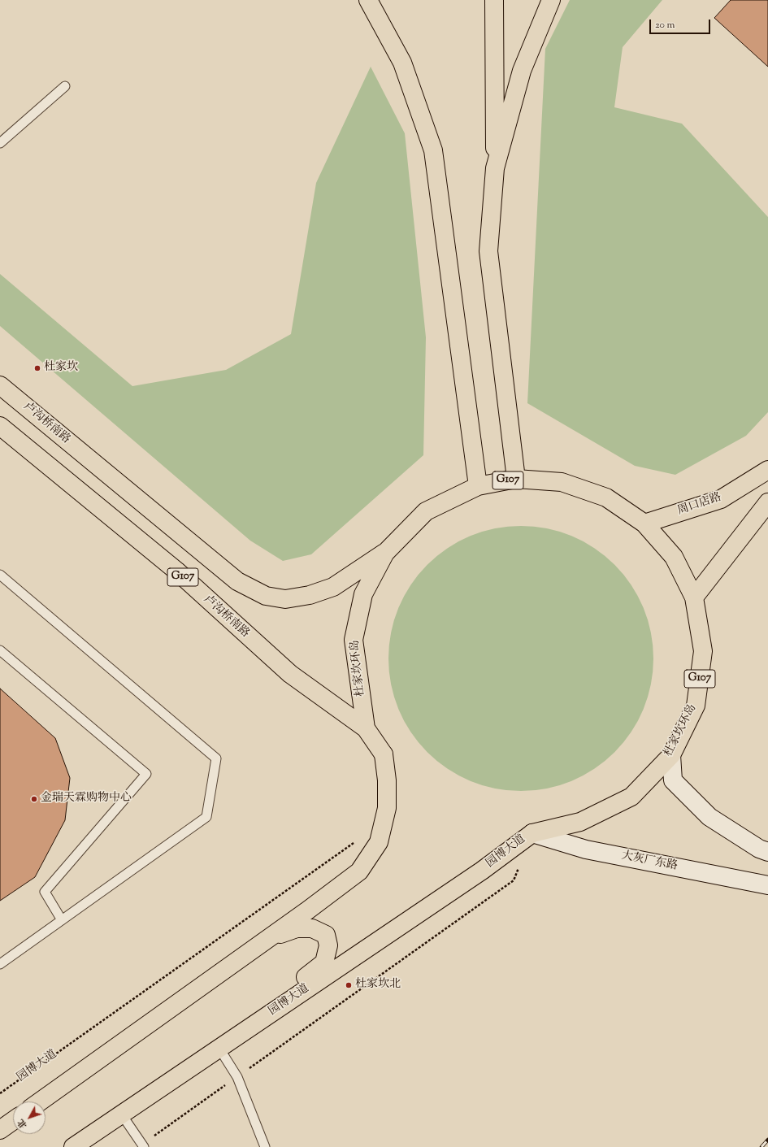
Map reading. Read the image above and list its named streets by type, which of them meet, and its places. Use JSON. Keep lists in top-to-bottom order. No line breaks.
{"streets":{"main road":["卢沟桥南路","G107","周口店路","杜家坎环岛","园博大道","大灰厂东路"]},"crossings":[["卢沟桥南路","杜家坎环岛"],["周口店路","杜家坎环岛"],["杜家坎环岛","园博大道"],["杜家坎环岛","大灰厂东路"],["园博大道","大灰厂东路"]],"places":["杜家坎","金瑞天霖购物中心","杜家坎北"],"scale_bar":"20 m","north":"bottom left"}
